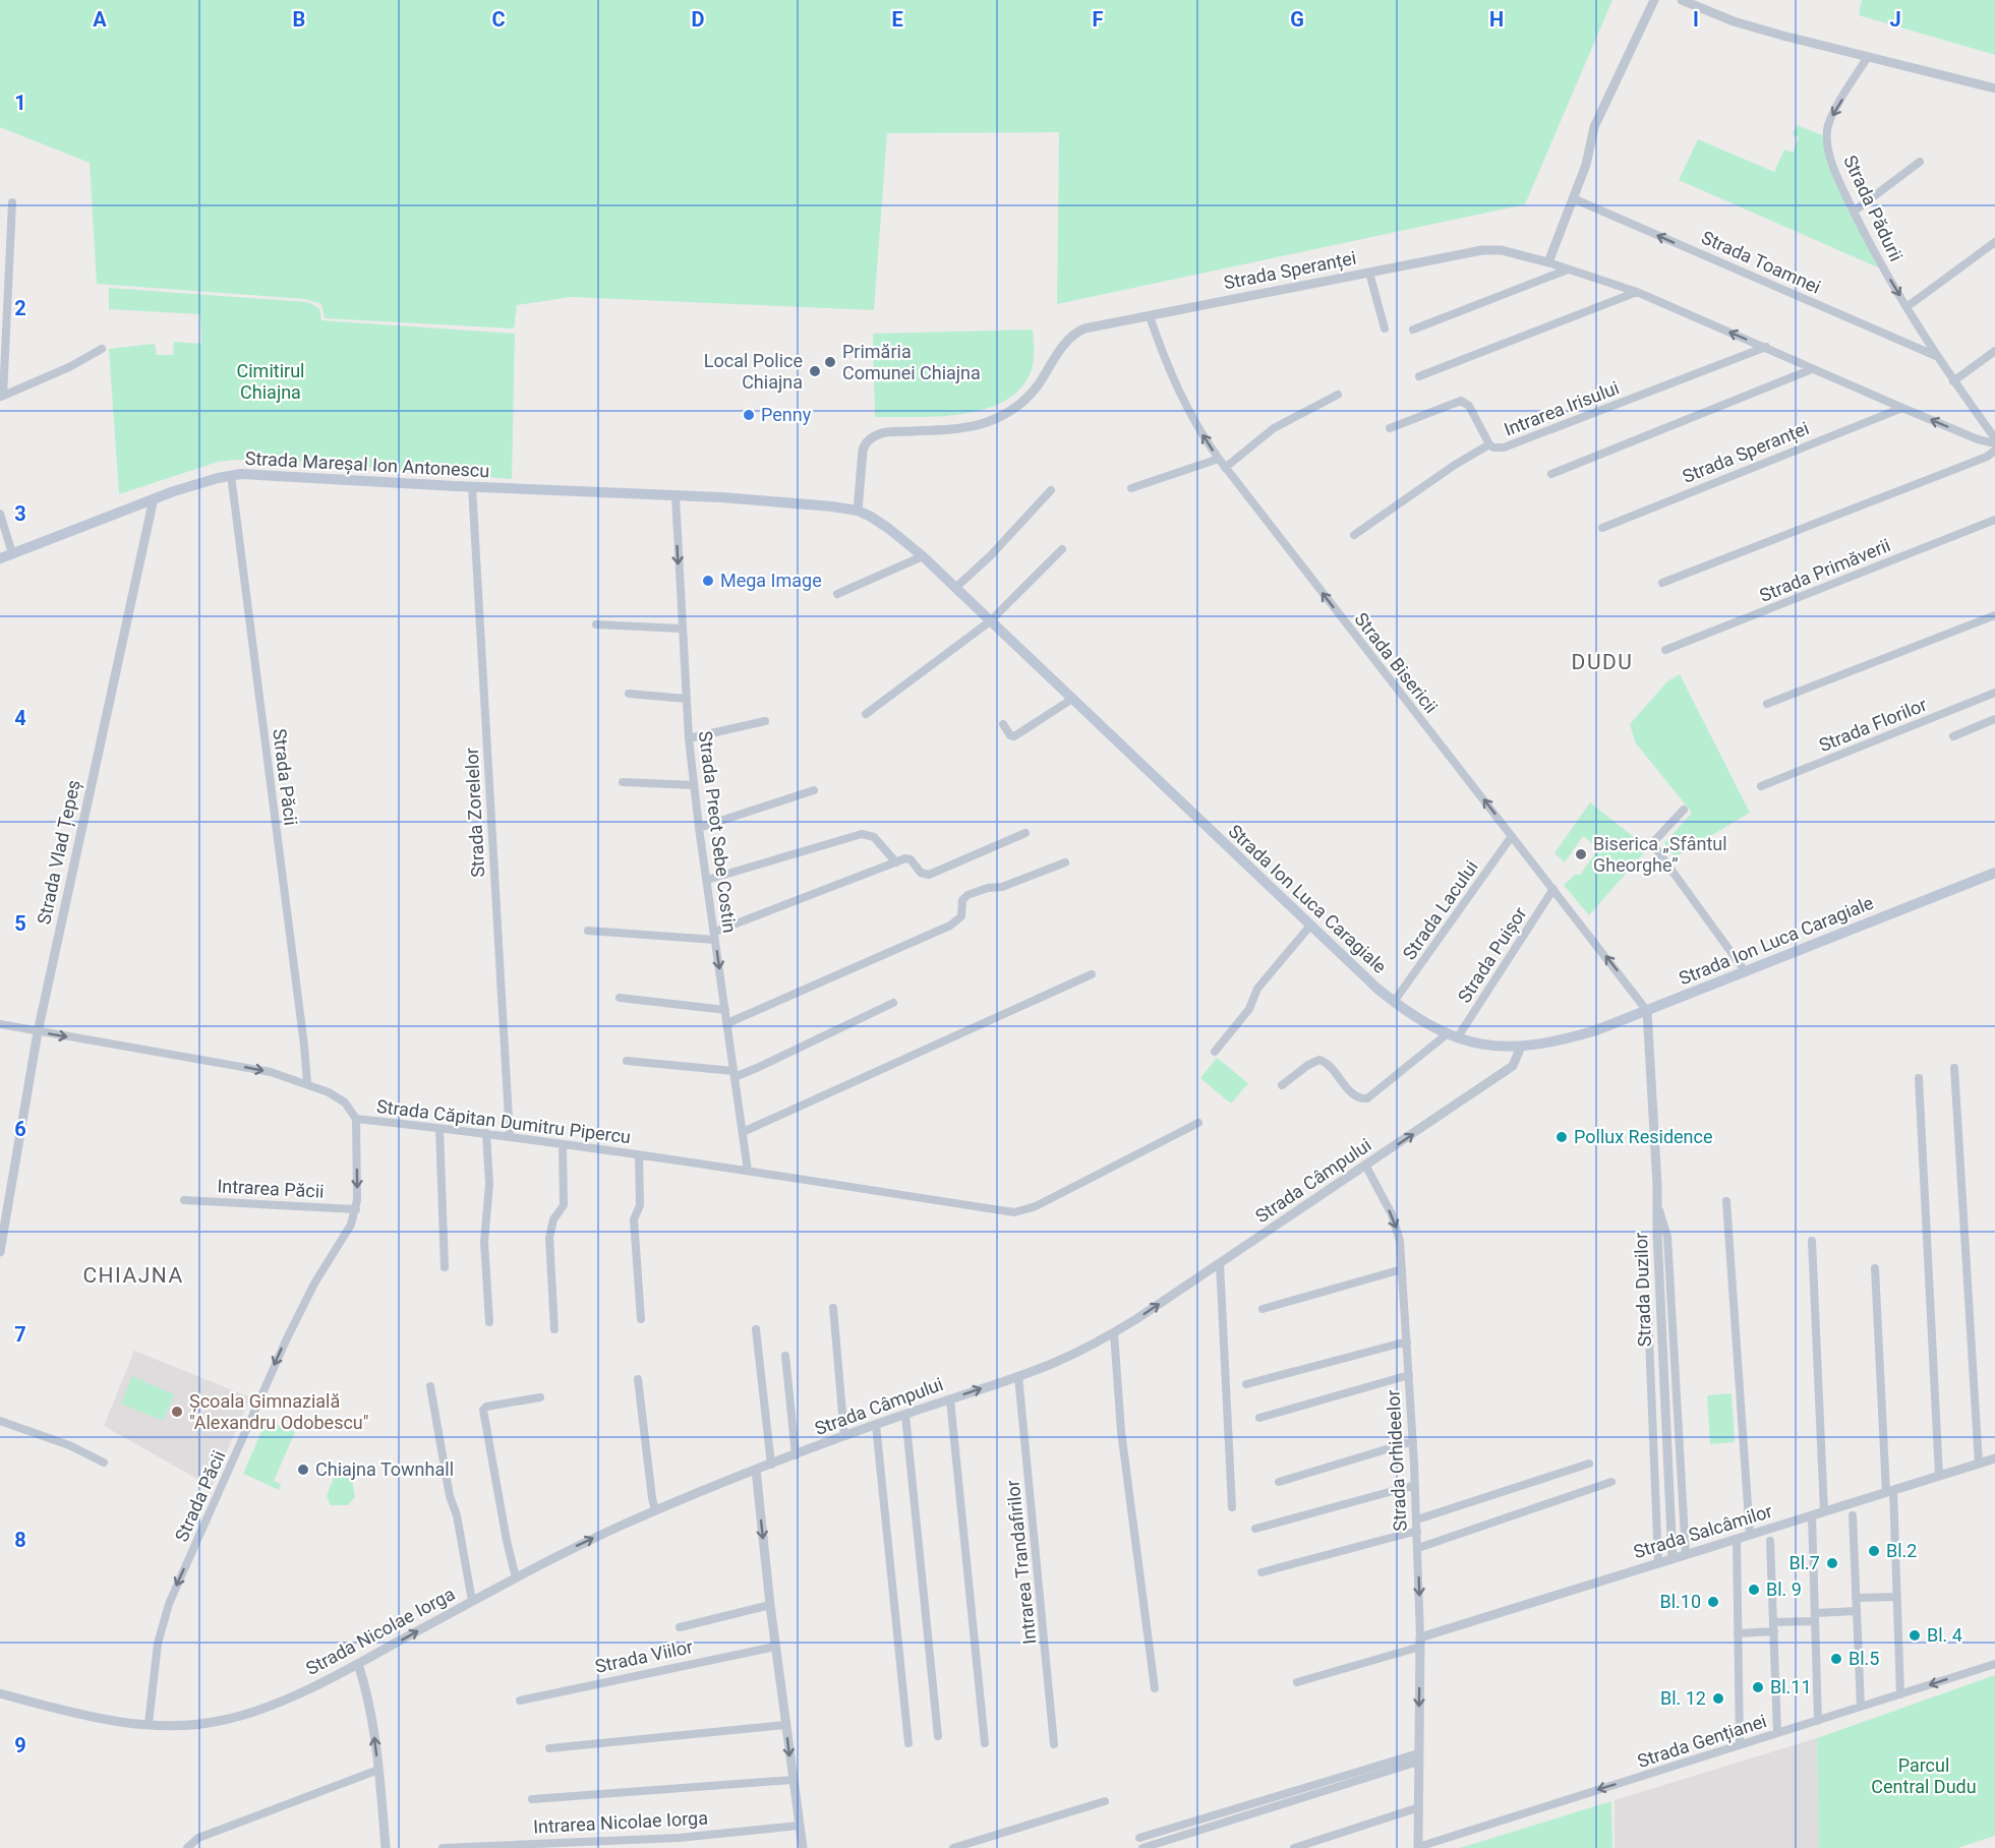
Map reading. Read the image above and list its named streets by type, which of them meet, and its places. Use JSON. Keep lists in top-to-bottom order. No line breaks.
{"streets":{"main road":["Strada Mareșal Ion Antonescu","Strada Ion Luca Caragiale"],"street":["Strada Pădurii","Strada Toamnei","Strada Speranței","Intrarea Irisului","Strada Primăverii","Strada Bisericii","Strada Florilor","Strada Păcii","Strada Zorelelor","Strada Preot Sebe Costin","Strada Vlad Țepeș","Strada Lacului","Strada Puișor","Strada Căpitan Dumitru Pipercu","Strada Câmpului","Intrarea Păcii","Strada Duzilor","Strada Orhideelor","Strada Salcâmilor","Intrarea Trandafirilor","Strada Nicolae Iorga","Strada Viilor","Strada Gențianei","Intrarea Nicolae Iorga"]},"crossings":[["Strada Pădurii","Strada Toamnei"],["Strada Speranței","Intrarea Irisului"],["Strada Speranței","Strada Bisericii"],["Strada Speranței","Strada Ion Luca Caragiale"],["Strada Mareșal Ion Antonescu","Strada Păcii"],["Strada Mareșal Ion Antonescu","Strada Zorelelor"],["Strada Mareșal Ion Antonescu","Strada Preot Sebe Costin"],["Strada Mareșal Ion Antonescu","Strada Vlad Țepeș"],["Strada Mareșal Ion Antonescu","Strada Ion Luca Caragiale"],["Strada Bisericii","Strada Ion Luca Caragiale"],["Strada Bisericii","Strada Lacului"],["Strada Bisericii","Strada Puișor"],["Strada Bisericii","Strada Duzilor"],["Strada Păcii","Strada Căpitan Dumitru Pipercu"],["Strada Păcii","Intrarea Păcii"],["Strada Păcii","Strada Nicolae Iorga"],["Strada Zorelelor","Strada Căpitan Dumitru Pipercu"],["Strada Preot Sebe Costin","Strada Ion Luca Caragiale"],["Strada Preot Sebe Costin","Strada Căpitan Dumitru Pipercu"],["Strada Vlad Țepeș","Strada Căpitan Dumitru Pipercu"],["Strada Ion Luca Caragiale","Strada Lacului"],["Strada Ion Luca Caragiale","Strada Puișor"],["Strada Ion Luca Caragiale","Strada Câmpului"],["Strada Ion Luca Caragiale","Strada Duzilor"],["Strada Câmpului","Strada Orhideelor"],["Strada Câmpului","Intrarea Trandafirilor"],["Strada Câmpului","Strada Nicolae Iorga"],["Strada Duzilor","Strada Salcâmilor"],["Strada Orhideelor","Strada Salcâmilor"],["Strada Orhideelor","Strada Gențianei"]],"one_way":["Strada Pădurii","Strada Toamnei","Strada Bisericii","Strada Păcii","Strada Câmpului","Strada Orhideelor","Strada Gențianei"],"districts":["DUDU","CHIAJNA"],"parks":["Cimitirul Chiajna","Parcul Central Dudu"],"places":["Primăria Comunei Chiajna","Local Police Chiajna","Penny","Mega Image","Biserica „Sfântul Gheorghe”","Pollux Residence","Școala Gimnazială \"Alexandru Odobescu\"","Chiajna Townhall","Bl.2","Bl.7","Bl. 9","Bl.10","Bl. 4","Bl.5","Bl.11","Bl. 12"],"grid":{"columns":["A","B","C","D","E","F","G","H","I","J"],"rows":["1","2","3","4","5","6","7","8","9"]}}
